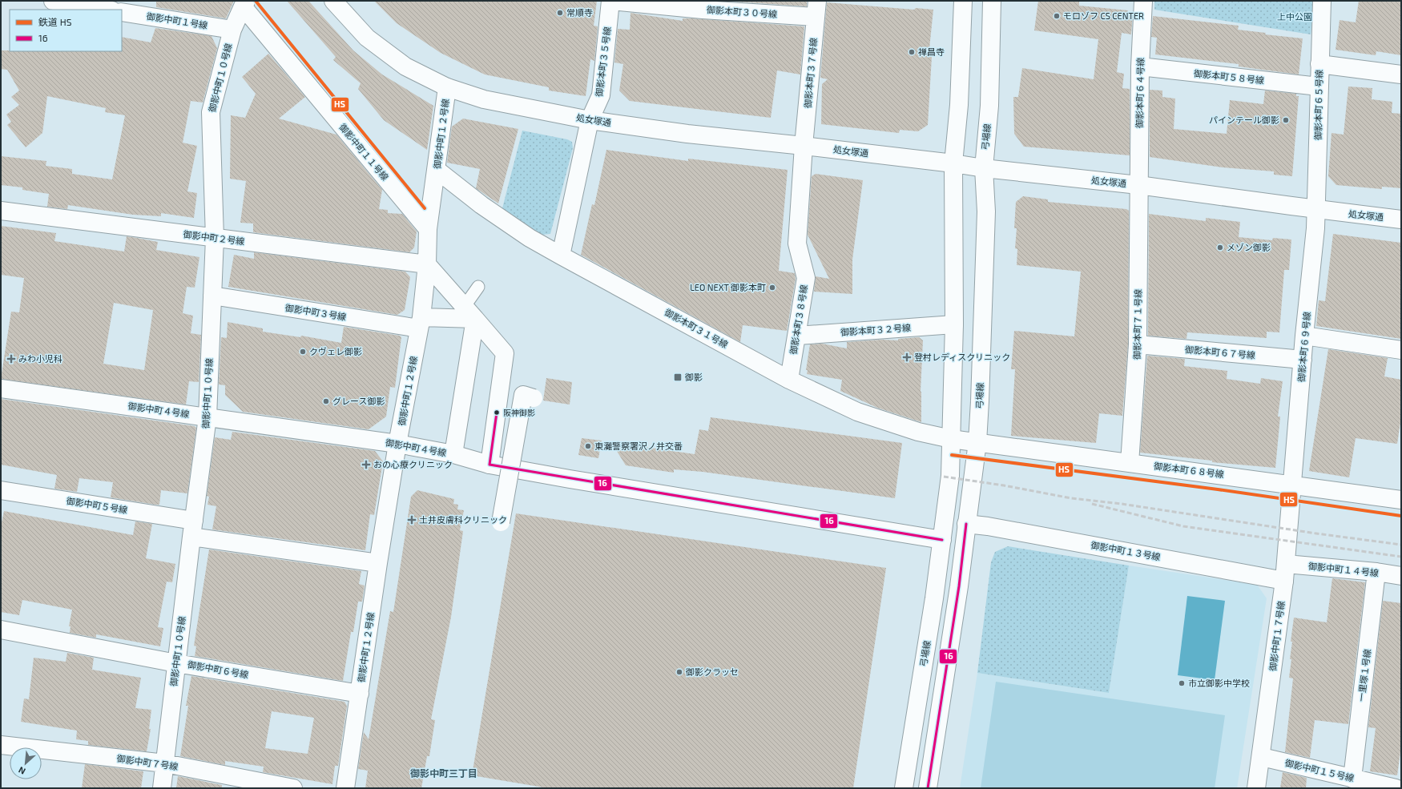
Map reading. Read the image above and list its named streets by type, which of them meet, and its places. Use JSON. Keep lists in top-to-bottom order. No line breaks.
{"streets":{"street":["御影本町３０号線","御影中町１号線","御影本町３５号線","御影本町３７号線","御影本町５８号線","御影中町１０号線","御影本町６４号線","御影本町６５号線","処女塚通","御影中町１２号線","弓場線","御影中町１１号線","御影中町２号線","御影中町３号線","御影本町３８号線","御影本町７１号線","御影本町３１号線","御影本町３２号線","御影本町６９号線","御影本町６７号線","御影中町４号線","御影本町６８号線","御影中町５号線","御影中町１３号線","御影中町１４号線","御影中町１７号線","御影中町６号線","一里塚１号線","御影中町７号線","御影中町１５号線"]},"crossings":[["御影本町３０号線","御影本町３５号線"],["御影本町３０号線","御影本町３７号線"],["御影中町１号線","御影中町１０号線"],["御影本町３５号線","処女塚通"],["御影本町３５号線","御影本町３１号線"],["御影本町３７号線","処女塚通"],["御影本町３７号線","御影本町３８号線"],["御影本町５８号線","御影本町６４号線"],["御影本町５８号線","御影本町６５号線"],["御影中町１０号線","御影中町１１号線"],["御影中町１０号線","御影中町２号線"],["御影中町１０号線","御影中町３号線"],["御影中町１０号線","御影中町４号線"],["御影中町１０号線","御影中町５号線"],["御影中町１０号線","御影中町６号線"],["御影中町１０号線","御影中町７号線"],["御影本町６４号線","処女塚通"],["御影本町６４号線","御影本町７１号線"],["御影本町６５号線","処女塚通"],["御影本町６５号線","御影本町６９号線"],["処女塚通","御影中町１２号線"],["処女塚通","弓場線"],["処女塚通","御影本町３８号線"],["処女塚通","御影本町７１号線"],["処女塚通","御影本町６９号線"],["御影中町１２号線","御影中町１１号線"],["御影中町１２号線","御影中町２号線"],["御影中町１２号線","御影中町３号線"],["御影中町１２号線","御影本町３１号線"],["御影中町１２号線","御影中町４号線"],["御影中町１２号線","御影中町５号線"],["御影中町１２号線","御影中町６号線"],["弓場線","御影本町３１号線"],["弓場線","御影本町３２号線"],["弓場線","御影中町４号線"],["弓場線","御影本町６８号線"],["弓場線","御影中町１３号線"],["御影本町３８号線","御影本町３１号線"],["御影本町３８号線","御影本町３２号線"],["御影本町７１号線","御影本町６７号線"],["御影本町７１号線","御影本町６８号線"],["御影本町３１号線","御影本町６８号線"],["御影本町６９号線","御影本町６７号線"],["御影本町６９号線","御影本町６８号線"],["御影本町６９号線","御影中町１７号線"],["御影本町６８号線","御影中町１７号線"],["御影中町１３号線","御影中町１４号線"],["御影中町１３号線","御影中町１７号線"],["御影中町１４号線","御影中町１７号線"],["御影中町１４号線","一里塚１号線"],["御影中町１７号線","御影中町１５号線"],["一里塚１号線","御影中町１５号線"]],"districts":["御影中町三丁目"],"parks":["上中公園"],"places":{"other":["常順寺","モロゾフ CS CENTER","禅昌寺","パインテール御影","メゾン御影","LEO NEXT 御影本町","クヴェレ御影","グレース御影","阪神御影","東灘警察署沢ノ井交番","御影クラッセ","市立御影中学校"],"health":["登村レディスクリニック","みわ小児科","おの心療クリニック","土井皮膚科クリニック"],"transit":["御影"]},"lines":["rail line HS","transit line 16"],"legend":["鉄道 HS","16"],"north":"bottom left"}
